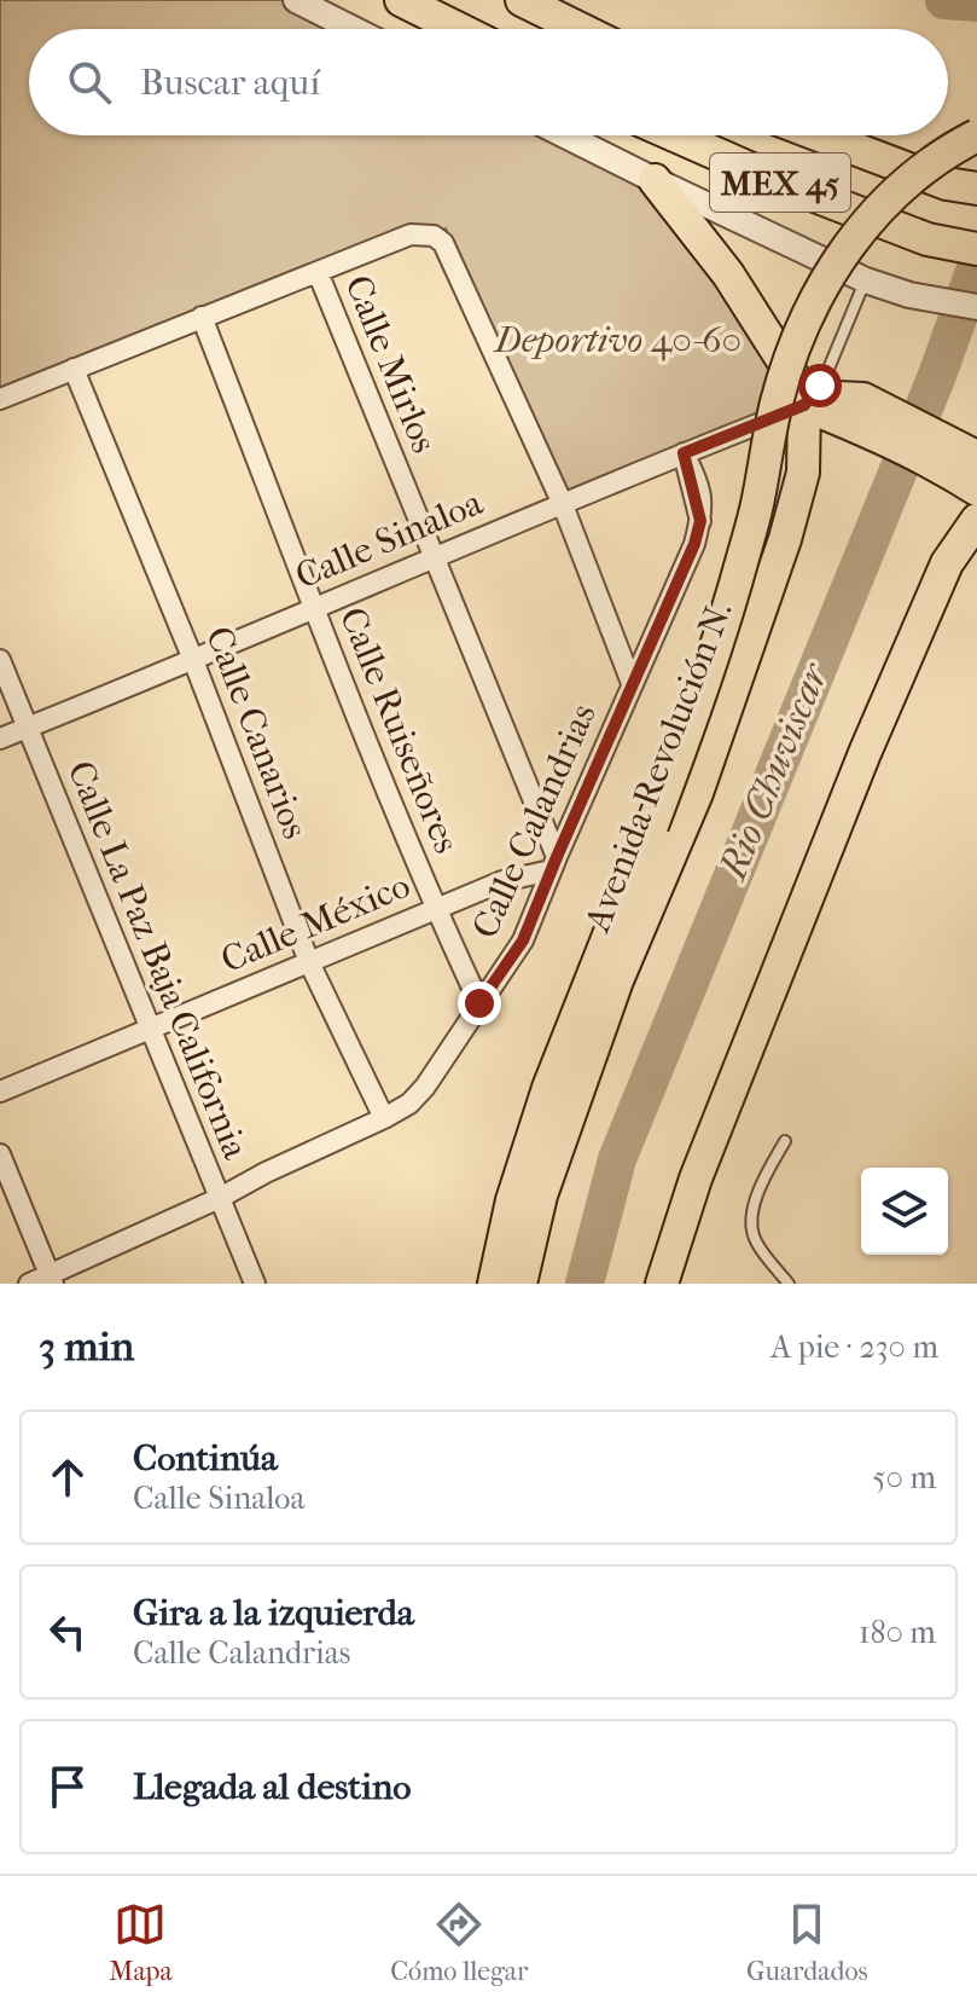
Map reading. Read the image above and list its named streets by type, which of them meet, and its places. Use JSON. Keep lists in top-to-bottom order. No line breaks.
{"streets":{"main road":["MEX 45","Avenida Revolución N."],"street":["Calle Mirlos","Calle Sinaloa","Calle Ruiseñores","Calle Canarios","Calle Calandrias","Calle México","Calle La Paz Baja California"]},"crossings":[["Calle Mirlos","Calle Sinaloa"],["Calle Mirlos","Calle Calandrias"],["Calle Mirlos","Calle México"],["Calle Sinaloa","Calle Ruiseñores"],["Calle Sinaloa","Calle Canarios"],["Calle Sinaloa","Avenida Revolución N."],["Calle Sinaloa","Calle Calandrias"],["Calle Sinaloa","Calle La Paz Baja California"],["Calle Ruiseñores","Calle Calandrias"],["Calle Ruiseñores","Calle México"],["Calle Canarios","Calle Calandrias"],["Calle Canarios","Calle México"],["Calle Calandrias","Calle México"],["Calle Calandrias","Calle La Paz Baja California"],["Calle México","Calle La Paz Baja California"]],"water":["Rio Chuviscar"],"parks":["Deportivo 40-60"],"page":{"search":"Buscar aquí","heading":["3 min","A pie · 230 m"],"list":[["Continúa","Calle Sinaloa","50 m"],["Gira a la izquierda","Calle Calandrias","180 m"],"Llegada al destino"],"nav":["Mapa","Cómo llegar","Guardados"]}}
